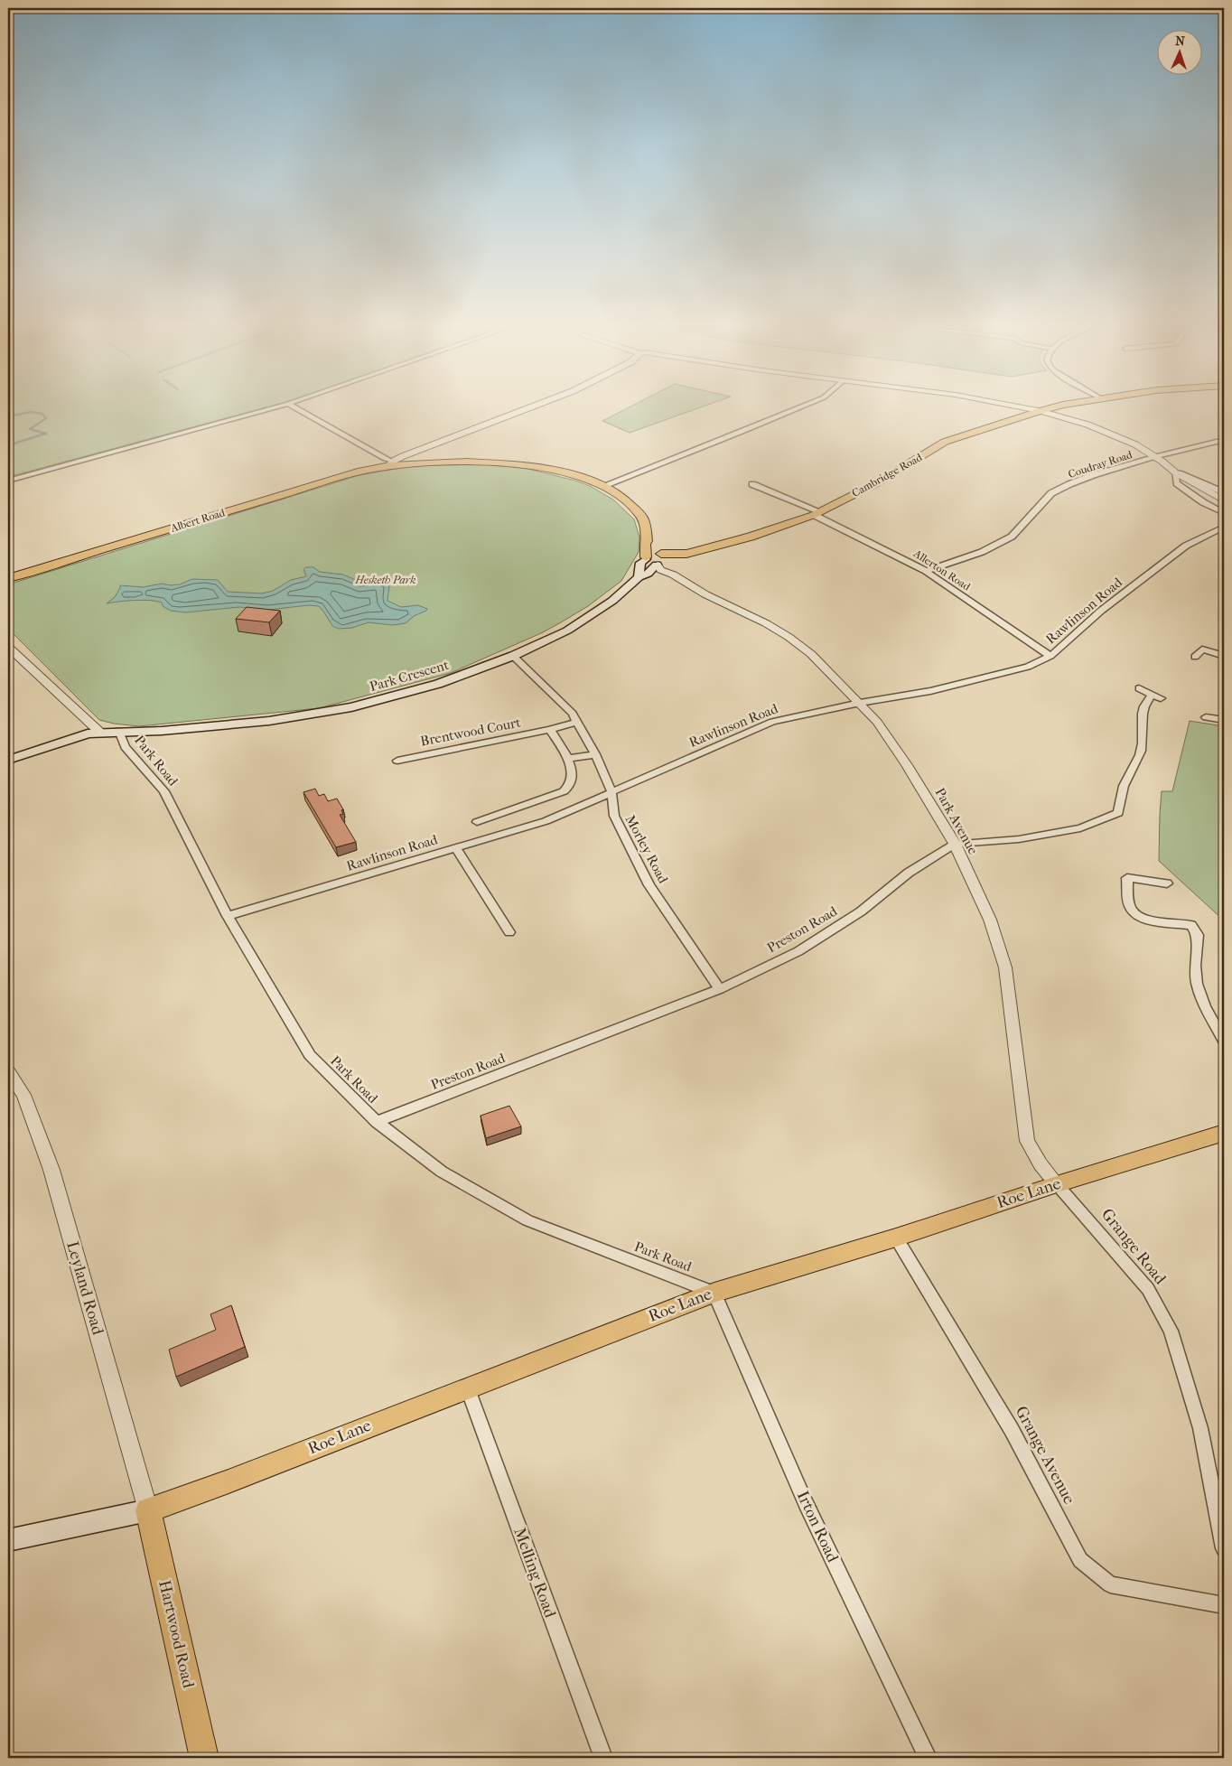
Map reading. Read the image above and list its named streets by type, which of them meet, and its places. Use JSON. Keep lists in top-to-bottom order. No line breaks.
{"streets":{"main road":["Cambridge Road","Albert Road","Park Crescent","Roe Lane","Hartwood Road"],"street":["Coudray Road","Allerton Road","Rawlinson Road","Brentwood Court","Park Road","Park Avenue","Morley Road","Preston Road","Grange Road","Leyland Road","Grange Avenue","Irton Road","Melling Road"]},"crossings":[["Coudray Road","Allerton Road"],["Cambridge Road","Allerton Road"],["Cambridge Road","Park Crescent"],["Cambridge Road","Park Avenue"],["Albert Road","Park Crescent"],["Allerton Road","Rawlinson Road"],["Rawlinson Road","Park Road"],["Rawlinson Road","Park Avenue"],["Rawlinson Road","Morley Road"],["Park Crescent","Park Road"],["Park Crescent","Park Avenue"],["Park Crescent","Morley Road"],["Brentwood Court","Morley Road"],["Park Road","Preston Road"],["Park Road","Roe Lane"],["Park Road","Irton Road"],["Park Avenue","Preston Road"],["Park Avenue","Roe Lane"],["Park Avenue","Grange Road"],["Morley Road","Preston Road"],["Roe Lane","Grange Road"],["Roe Lane","Leyland Road"],["Roe Lane","Grange Avenue"],["Roe Lane","Irton Road"],["Roe Lane","Melling Road"],["Roe Lane","Hartwood Road"],["Leyland Road","Hartwood Road"]],"parks":["Hesketh Park"],"north":"top"}
